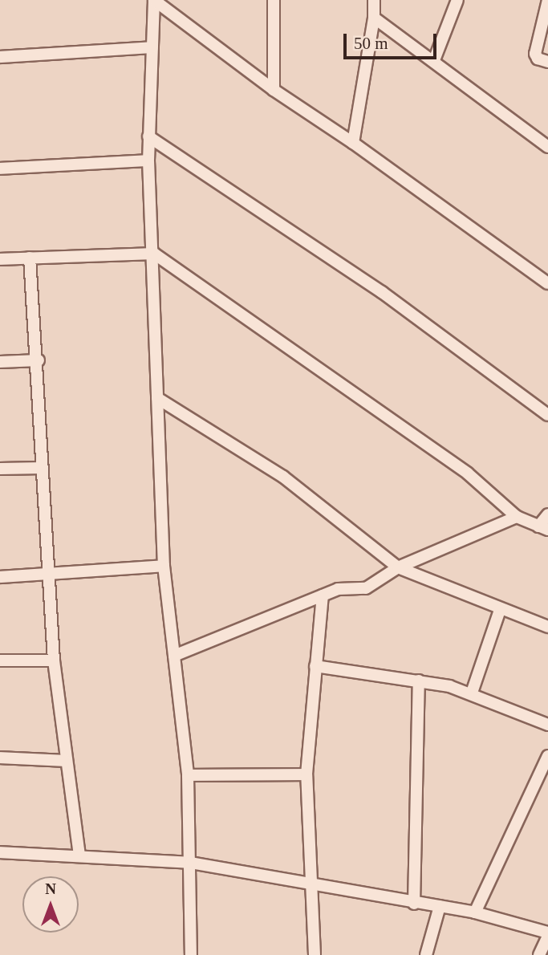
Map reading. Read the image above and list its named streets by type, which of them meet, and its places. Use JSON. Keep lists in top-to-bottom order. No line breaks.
{"scale_bar":"50 m","north":"top"}
